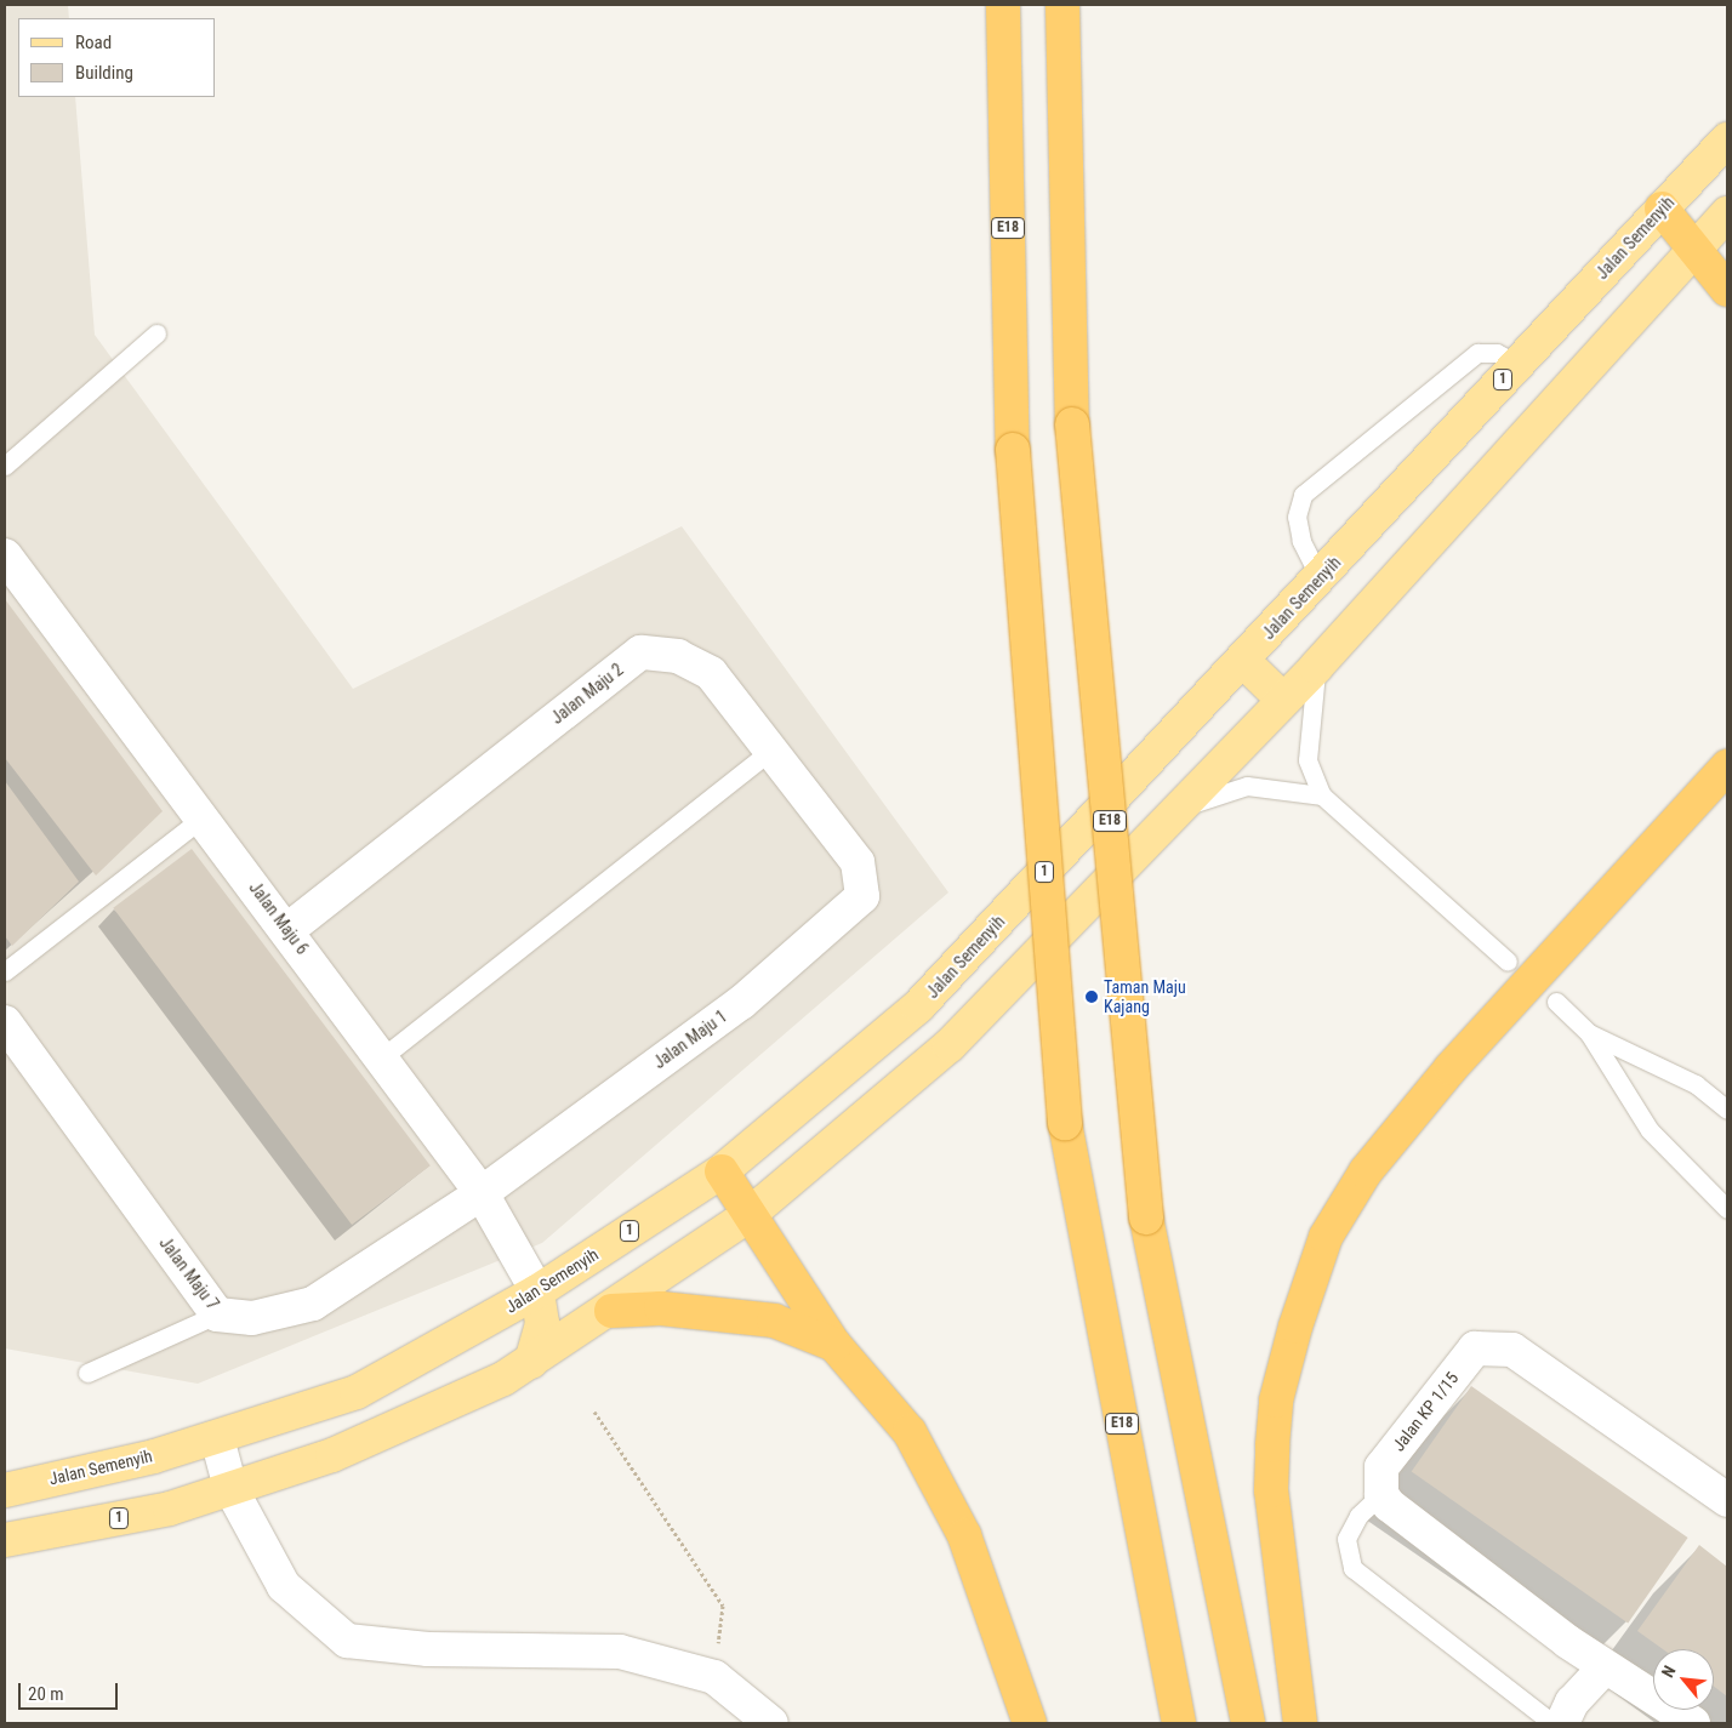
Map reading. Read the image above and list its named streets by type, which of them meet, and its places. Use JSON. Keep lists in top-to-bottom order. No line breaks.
{"streets":{"highway":["E18"],"main road":["Jalan Semenyih","1"],"street":["Jalan Maju 2","Jalan Maju 6","Jalan Maju 1","Jalan Maju 7","Jalan KP 1/15"]},"crossings":[["Jalan Semenyih","Jalan Maju 6"],["Jalan Maju 2","Jalan Maju 6"],["Jalan Maju 2","Jalan Maju 1"],["Jalan Maju 6","Jalan Maju 1"],["Jalan Maju 6","Jalan Maju 7"],["Jalan Maju 1","Jalan Maju 7"]],"places":["Taman Maju Kajang"],"legend":["Road","Building"],"scale_bar":"20 m","north":"top left"}
